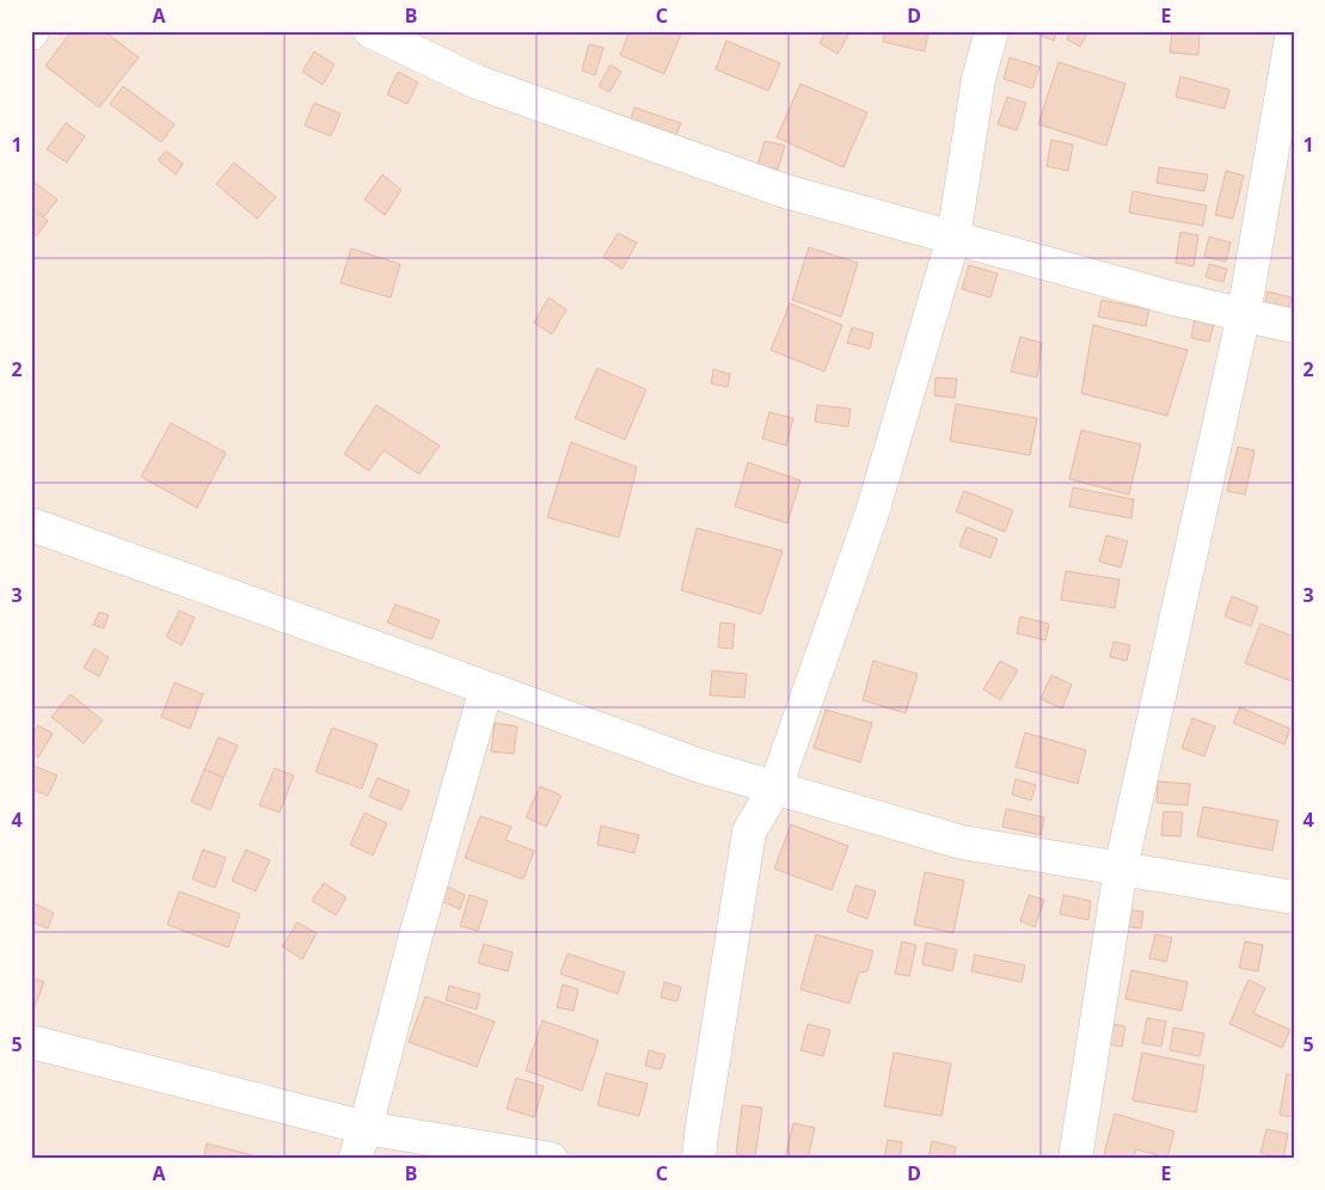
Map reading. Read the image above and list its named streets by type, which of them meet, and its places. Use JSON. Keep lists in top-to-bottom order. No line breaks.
{"grid":{"columns":["A","B","C","D","E"],"rows":["1","2","3","4","5"]}}
